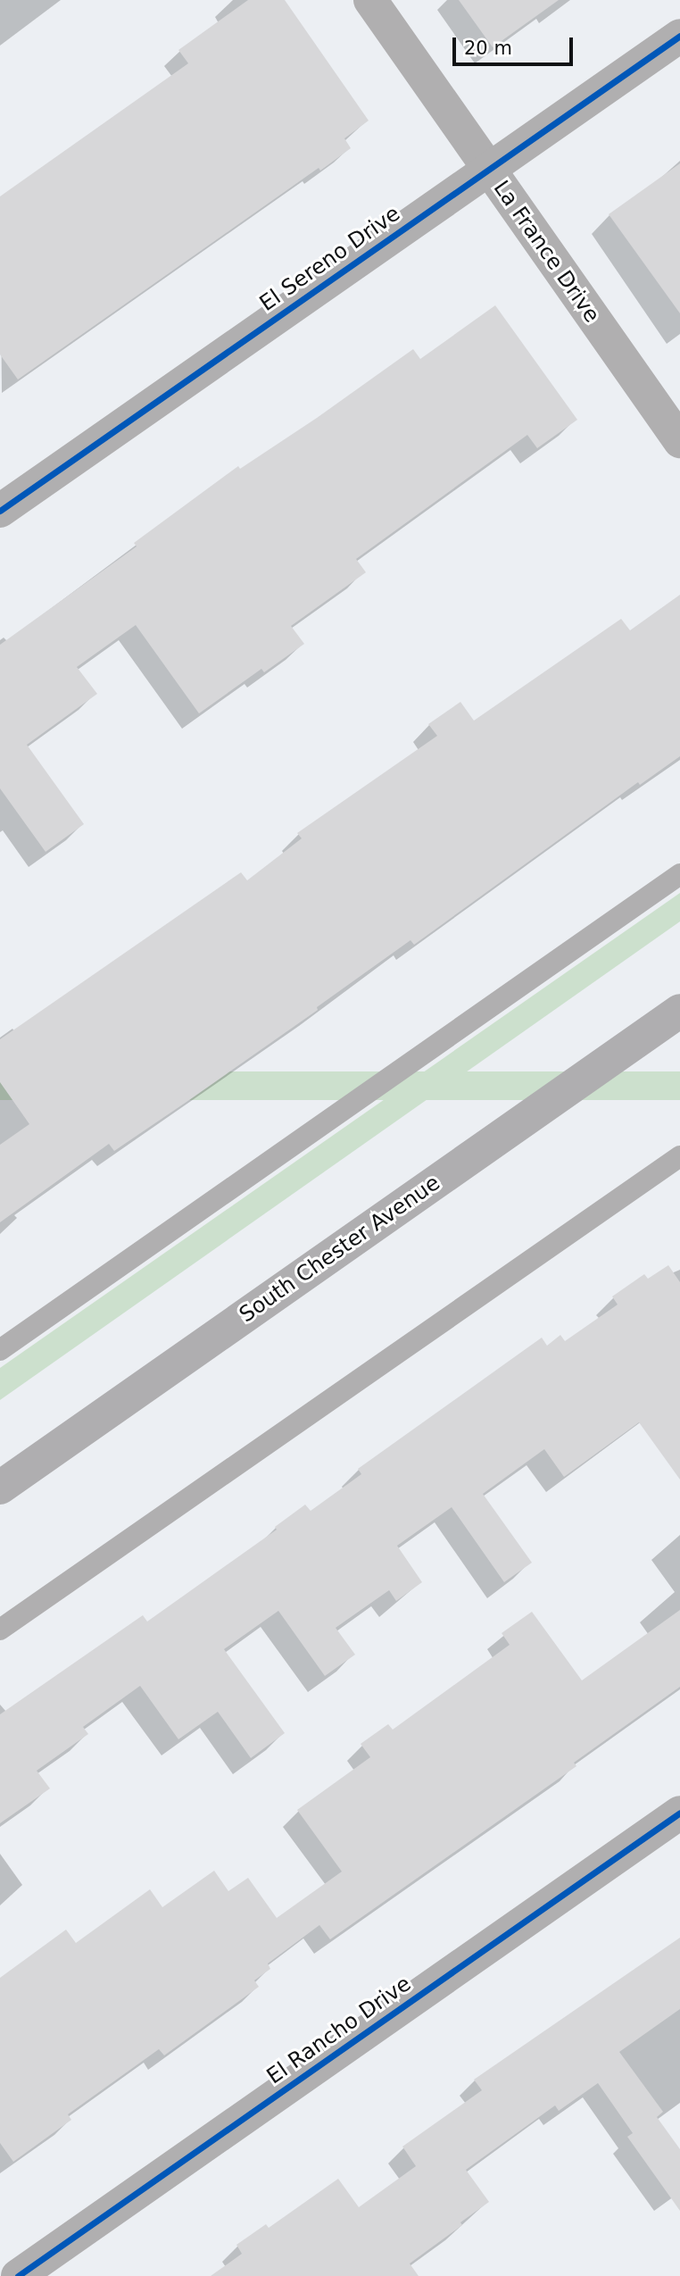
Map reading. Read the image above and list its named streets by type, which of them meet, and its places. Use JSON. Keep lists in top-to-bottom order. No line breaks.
{"streets":{"main road":["South Chester Avenue"],"street":["La France Drive","El Sereno Drive","El Rancho Drive"]},"crossings":[["La France Drive","El Sereno Drive"]],"scale_bar":"20 m"}
